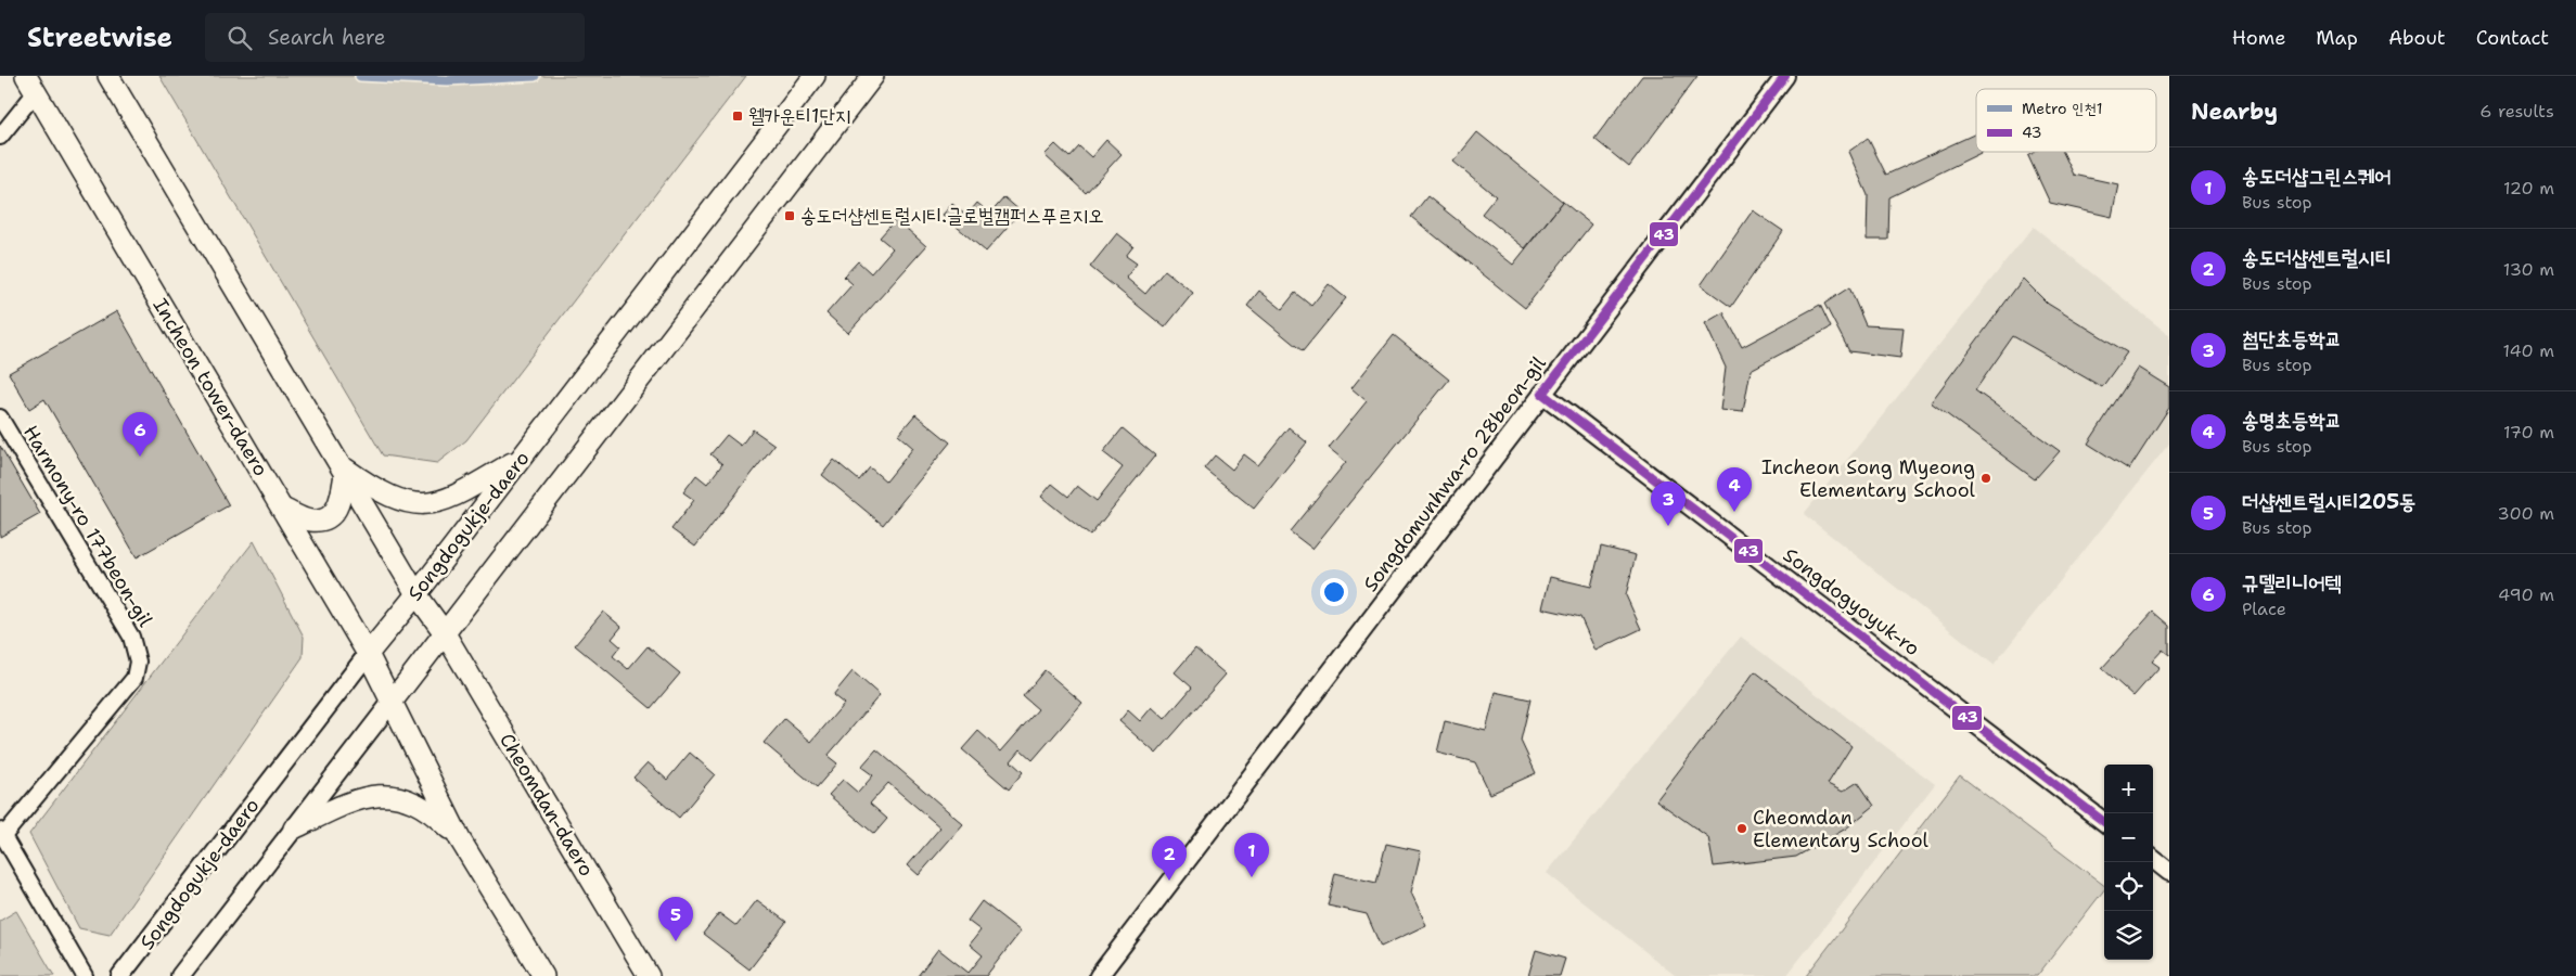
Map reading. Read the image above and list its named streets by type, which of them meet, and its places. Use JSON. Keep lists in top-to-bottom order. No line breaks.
{"streets":{"main road":["Incheon tower-daero","Songdogukje-daero","Cheomdan-daero"],"street":["Songdomunhwa-ro 28beon-gil","Harmony-ro 177beon-gil","Songdogyoyuk-ro"]},"crossings":[["Incheon tower-daero","Songdogukje-daero"],["Songdomunhwa-ro 28beon-gil","Songdogyoyuk-ro"]],"places":{"transit":["웰카운티1단지","송도더샵센트럴시티.글로벌캠퍼스푸르지오"],"other":["Incheon Song Myeong Elementary School","Cheomdan Elementary School"]},"lines":["metro line 인천1","transit line 43"],"legend":["Metro 인천1","43"],"page":{"header":"Streetwise","search":"Search here","nav":["Home","Map","About","Contact"],"heading":["Nearby","6 results"],"list":[{"mark":"1","name":"송도더샵그린스퀘어","note":"Bus stop","value":"120 m"},{"mark":"2","name":"송도더샵센트럴시티","note":"Bus stop","value":"130 m"},{"mark":"3","name":"첨단초등학교","note":"Bus stop","value":"140 m"},{"mark":"4","name":"송명초등학교","note":"Bus stop","value":"170 m"},{"mark":"5","name":"더샵센트럴시티205동","note":"Bus stop","value":"300 m"},{"mark":"6","name":"규델리니어텍","note":"Place","value":"490 m"}],"pins":["6","4","3","1","2","5"],"map_buttons":["+","−"]}}
